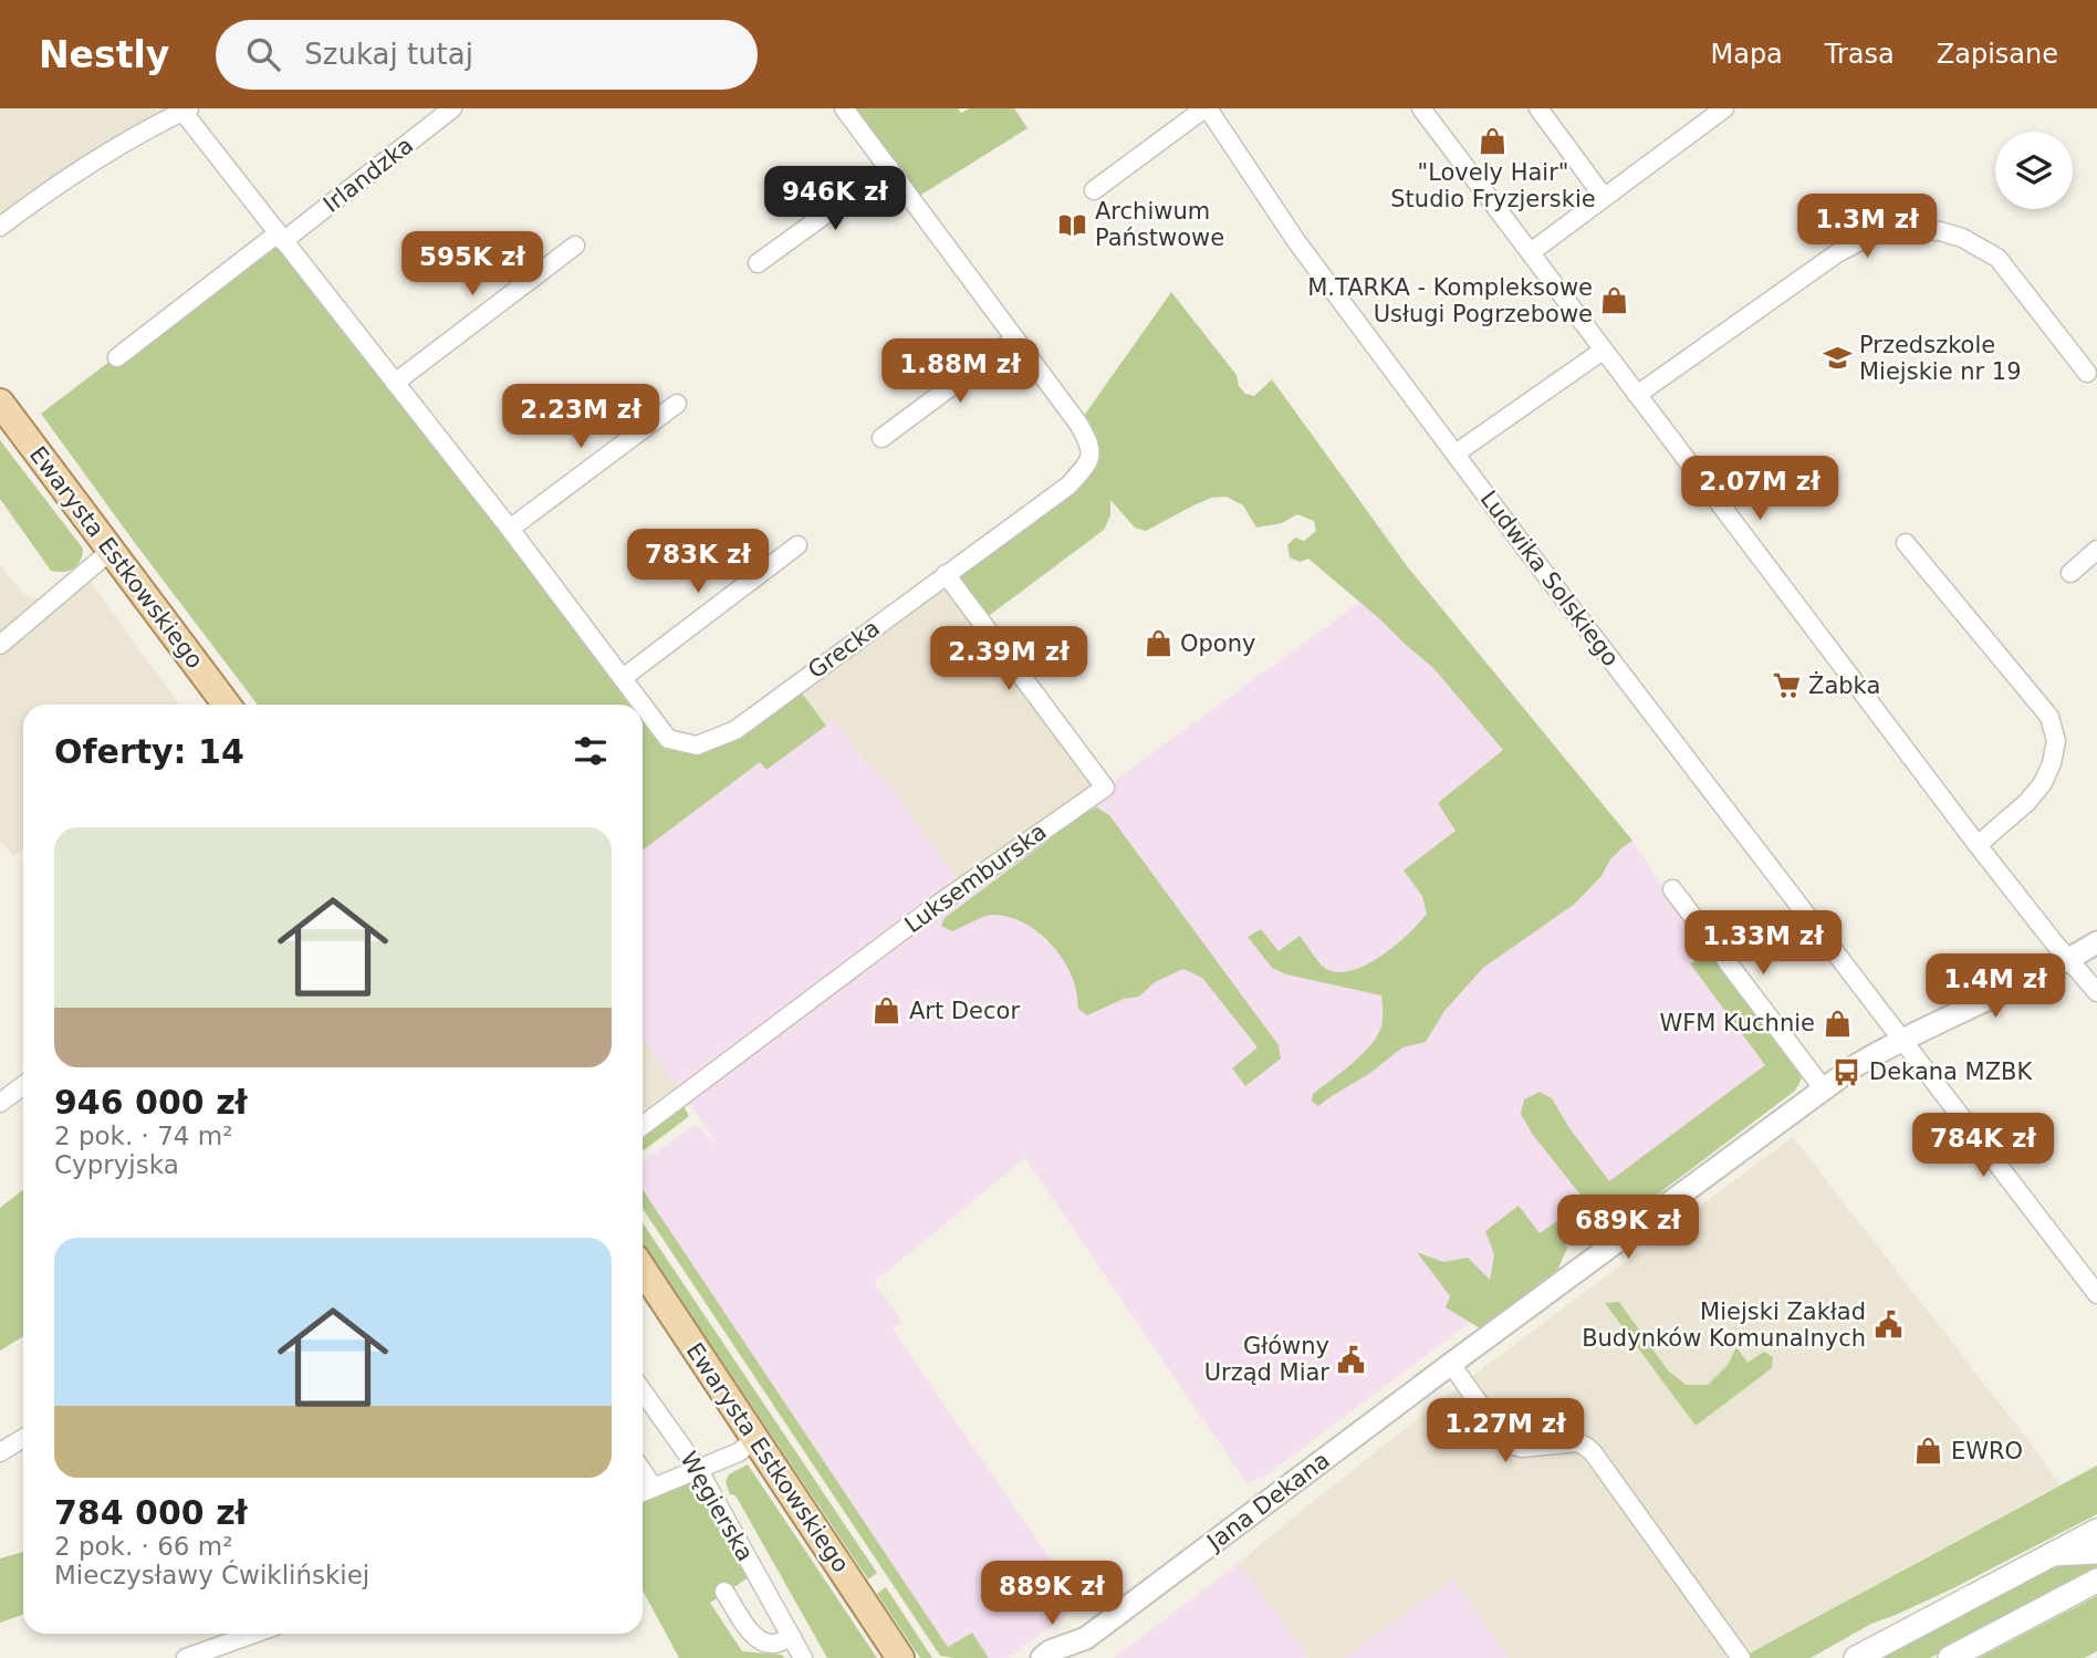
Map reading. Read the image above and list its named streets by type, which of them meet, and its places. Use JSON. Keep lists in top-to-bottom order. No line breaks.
{"streets":{"main road":["Ewarysta Estkowskiego"],"street":["Irlandzka","Ludwika Solskiego","Grecka","Luksemburska","Jana Dekana","Węgierska"]},"crossings":[["Ludwika Solskiego","Jana Dekana"],["Grecka","Luksemburska"]],"places":{"shop":["\"Lovely Hair\" Studio Fryzjerskie","M.TARKA - Kompleksowe Usługi Pogrzebowe","Opony","Art Decor","WFM Kuchnie","EWRO"],"library":["Archiwum Państwowe"],"school or university":["Przedszkole Miejskie nr 19"],"supermarket":["Żabka"],"bus stop":["Dekana MZBK"],"public building":["Miejski Zakład Budynków Komunalnych","Główny Urząd Miar"]},"page":{"header":"Nestly","search":"Szukaj tutaj","nav":["Mapa","Trasa","Zapisane"],"price":["946K zł","1.3M zł","595K zł","1.88M zł","2.23M zł","2.07M zł","783K zł","2.39M zł","1.33M zł","1.4M zł","784K zł","689K zł","1.27M zł","889K zł"],"heading":"Oferty: 14","list":[{"name":"946 000 zł","note":"2 pok. · 74 m² · Cypryjska"},{"name":"784 000 zł","note":"2 pok. · 66 m² · Mieczysławy Ćwiklińskiej"}]}}
